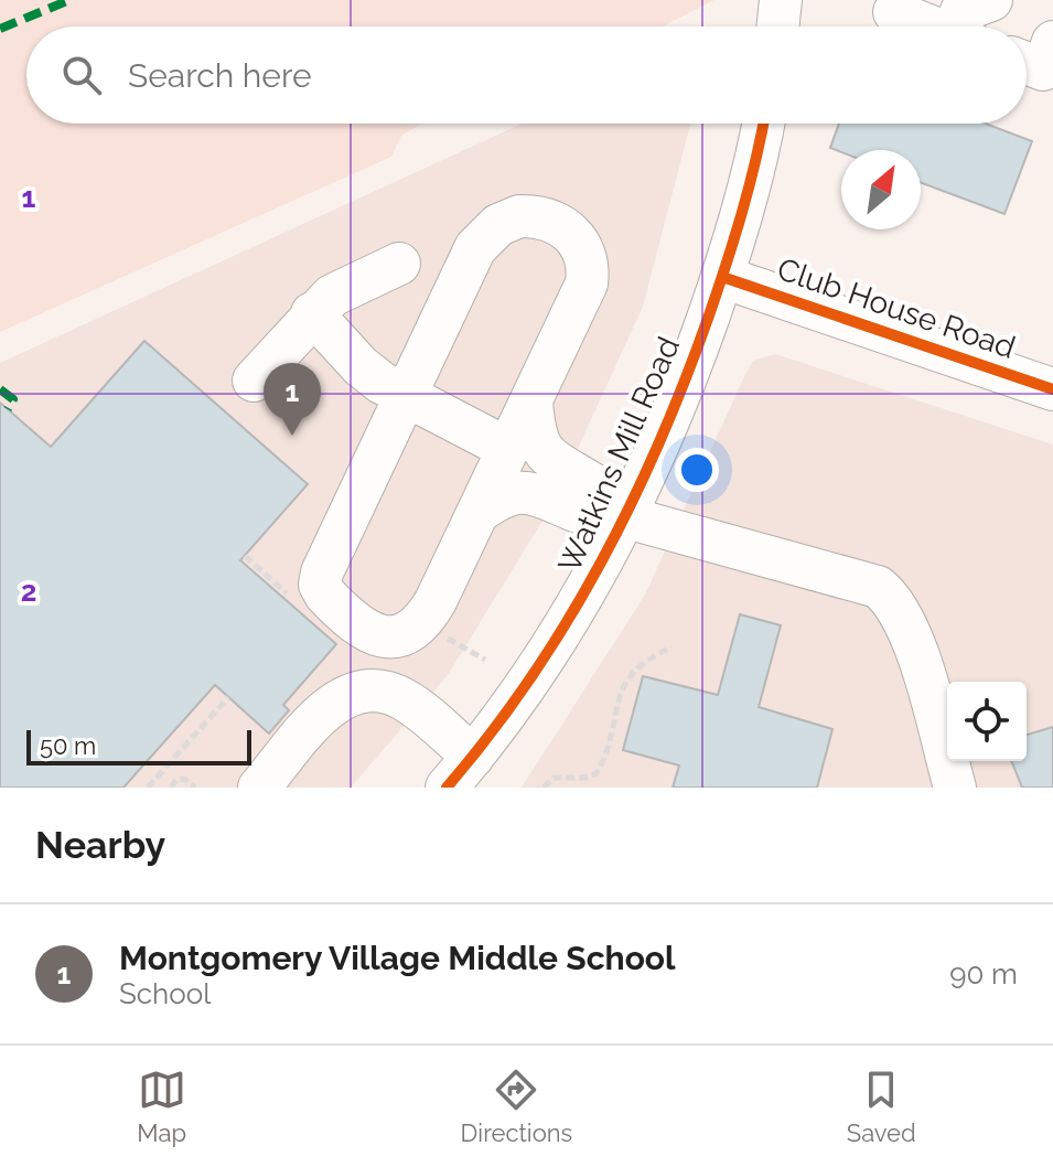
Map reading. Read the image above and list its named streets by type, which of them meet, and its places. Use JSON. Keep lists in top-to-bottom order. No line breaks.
{"streets":{"street":["Club House Road","Watkins Mill Road"]},"crossings":[["Club House Road","Watkins Mill Road"]],"scale_bar":"50 m","north":"top right","page":{"search":"Search here","pins":"1","scale":"50 m","heading":"Nearby","list":[{"mark":"1","name":"Montgomery Village Middle School","note":"School","value":"90 m"}],"nav":["Map","Directions","Saved"]},"grid":{"rows":["1","2"]}}
